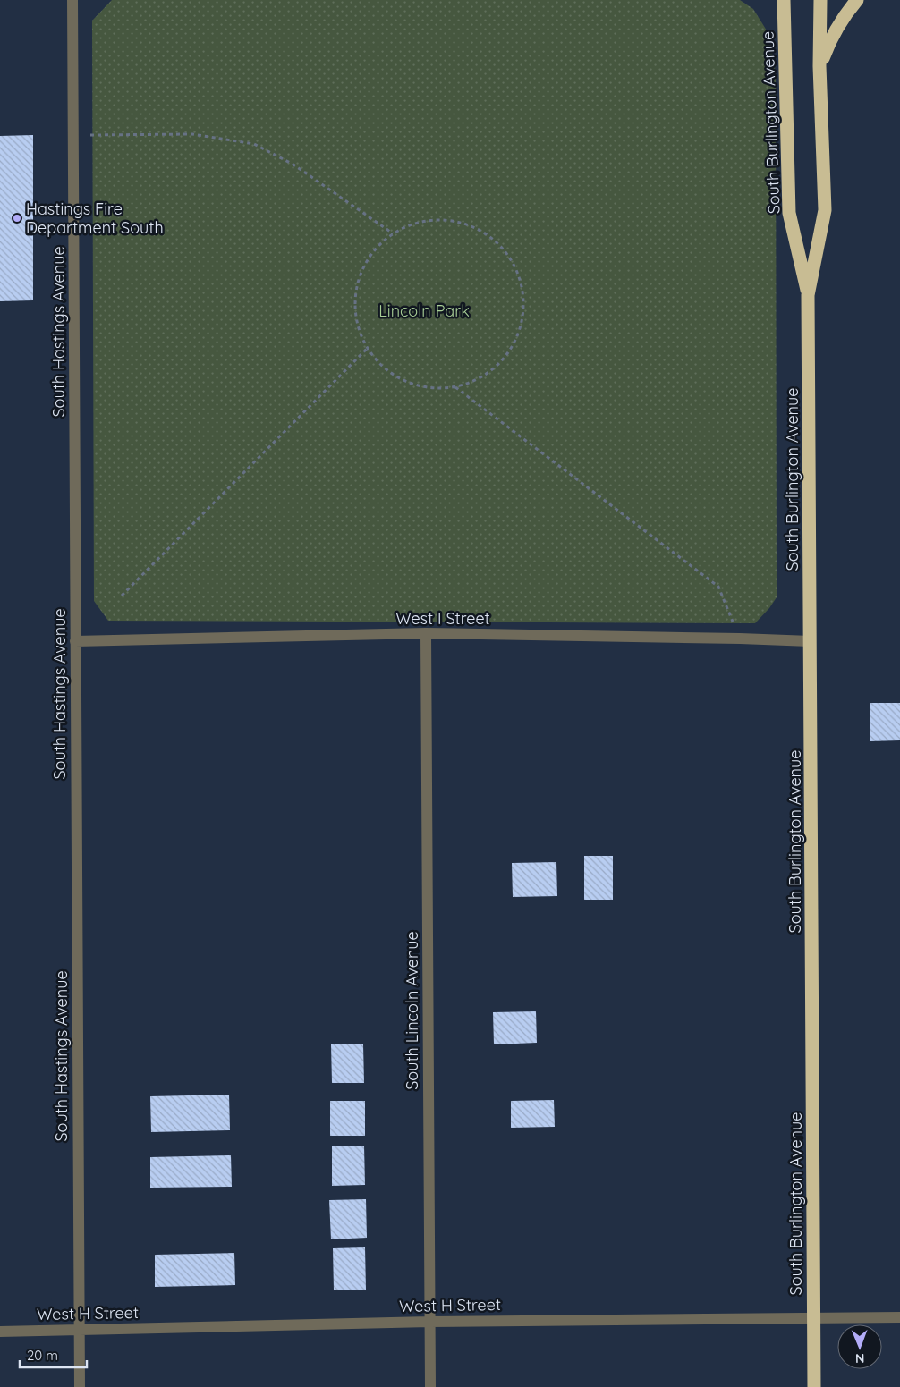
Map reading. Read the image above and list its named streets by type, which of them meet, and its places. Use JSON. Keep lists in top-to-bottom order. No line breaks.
{"streets":{"highway":["South Burlington Avenue"],"street":["South Hastings Avenue","West I Street","South Lincoln Avenue","West H Street"]},"crossings":[["South Burlington Avenue","West I Street"],["South Burlington Avenue","West H Street"],["South Hastings Avenue","West I Street"],["South Hastings Avenue","West H Street"],["West I Street","South Lincoln Avenue"],["South Lincoln Avenue","West H Street"]],"parks":["Lincoln Park"],"places":["Hastings Fire Department South"],"scale_bar":"20 m","north":"bottom"}
